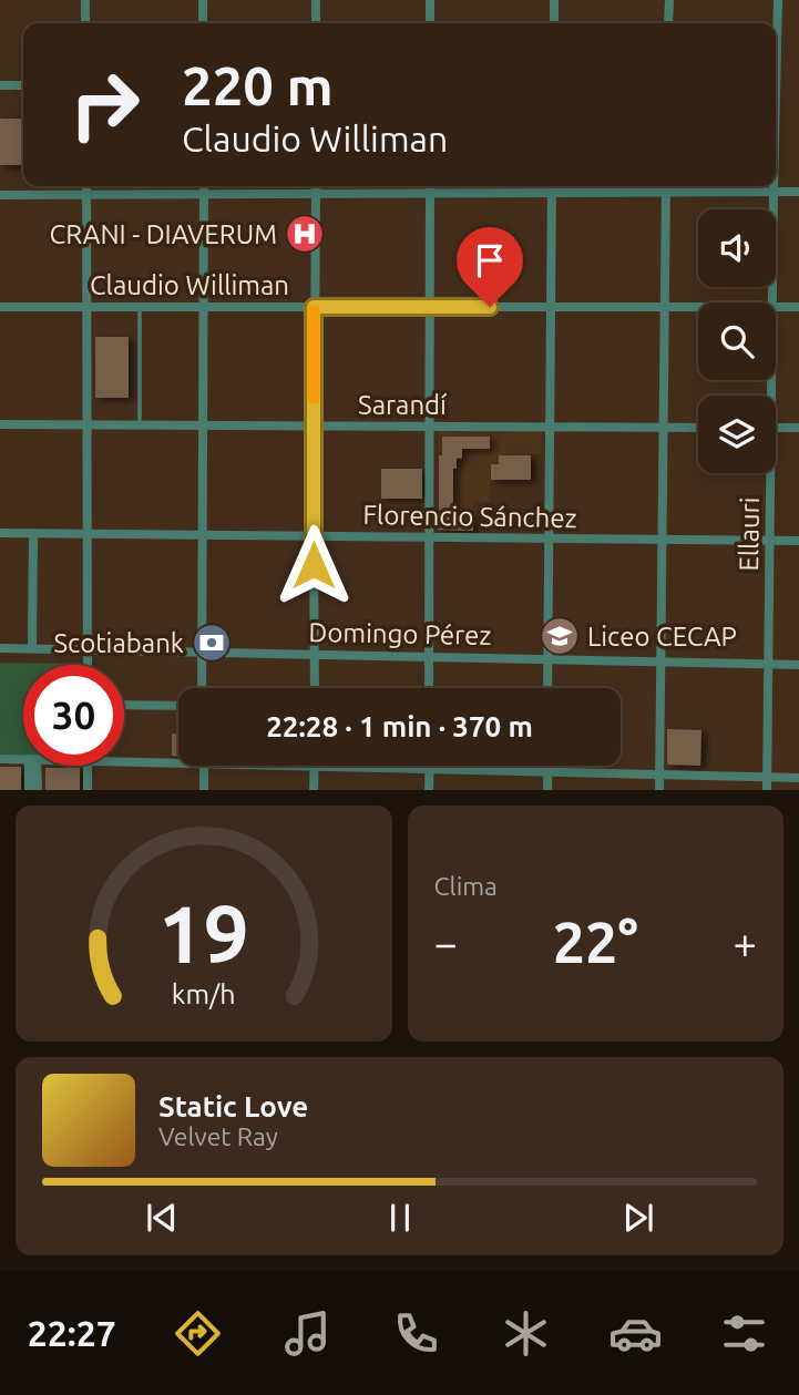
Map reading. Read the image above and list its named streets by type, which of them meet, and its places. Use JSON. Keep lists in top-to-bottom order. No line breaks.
{"streets":{"street":["Claudio Williman","Sarandí","Florencio Sánchez","Ellauri","Domingo Pérez"]},"crossings":[["Florencio Sánchez","Ellauri"],["Ellauri","Domingo Pérez"]],"places":{"hospital":["CRANI - DIAVERUM"],"school or university":["Liceo CECAP"],"bank":["Scotiabank"]},"page":{"turn":["220 m","Claudio Williman"],"limit":"30","trip":"22:28 · 1 min · 370 m","tile":"Clima","heat":["−","22°","+"],"song":["Static Love","Velvet Ray"],"tabs":"22:27","gauge":["19","km/h"]}}
